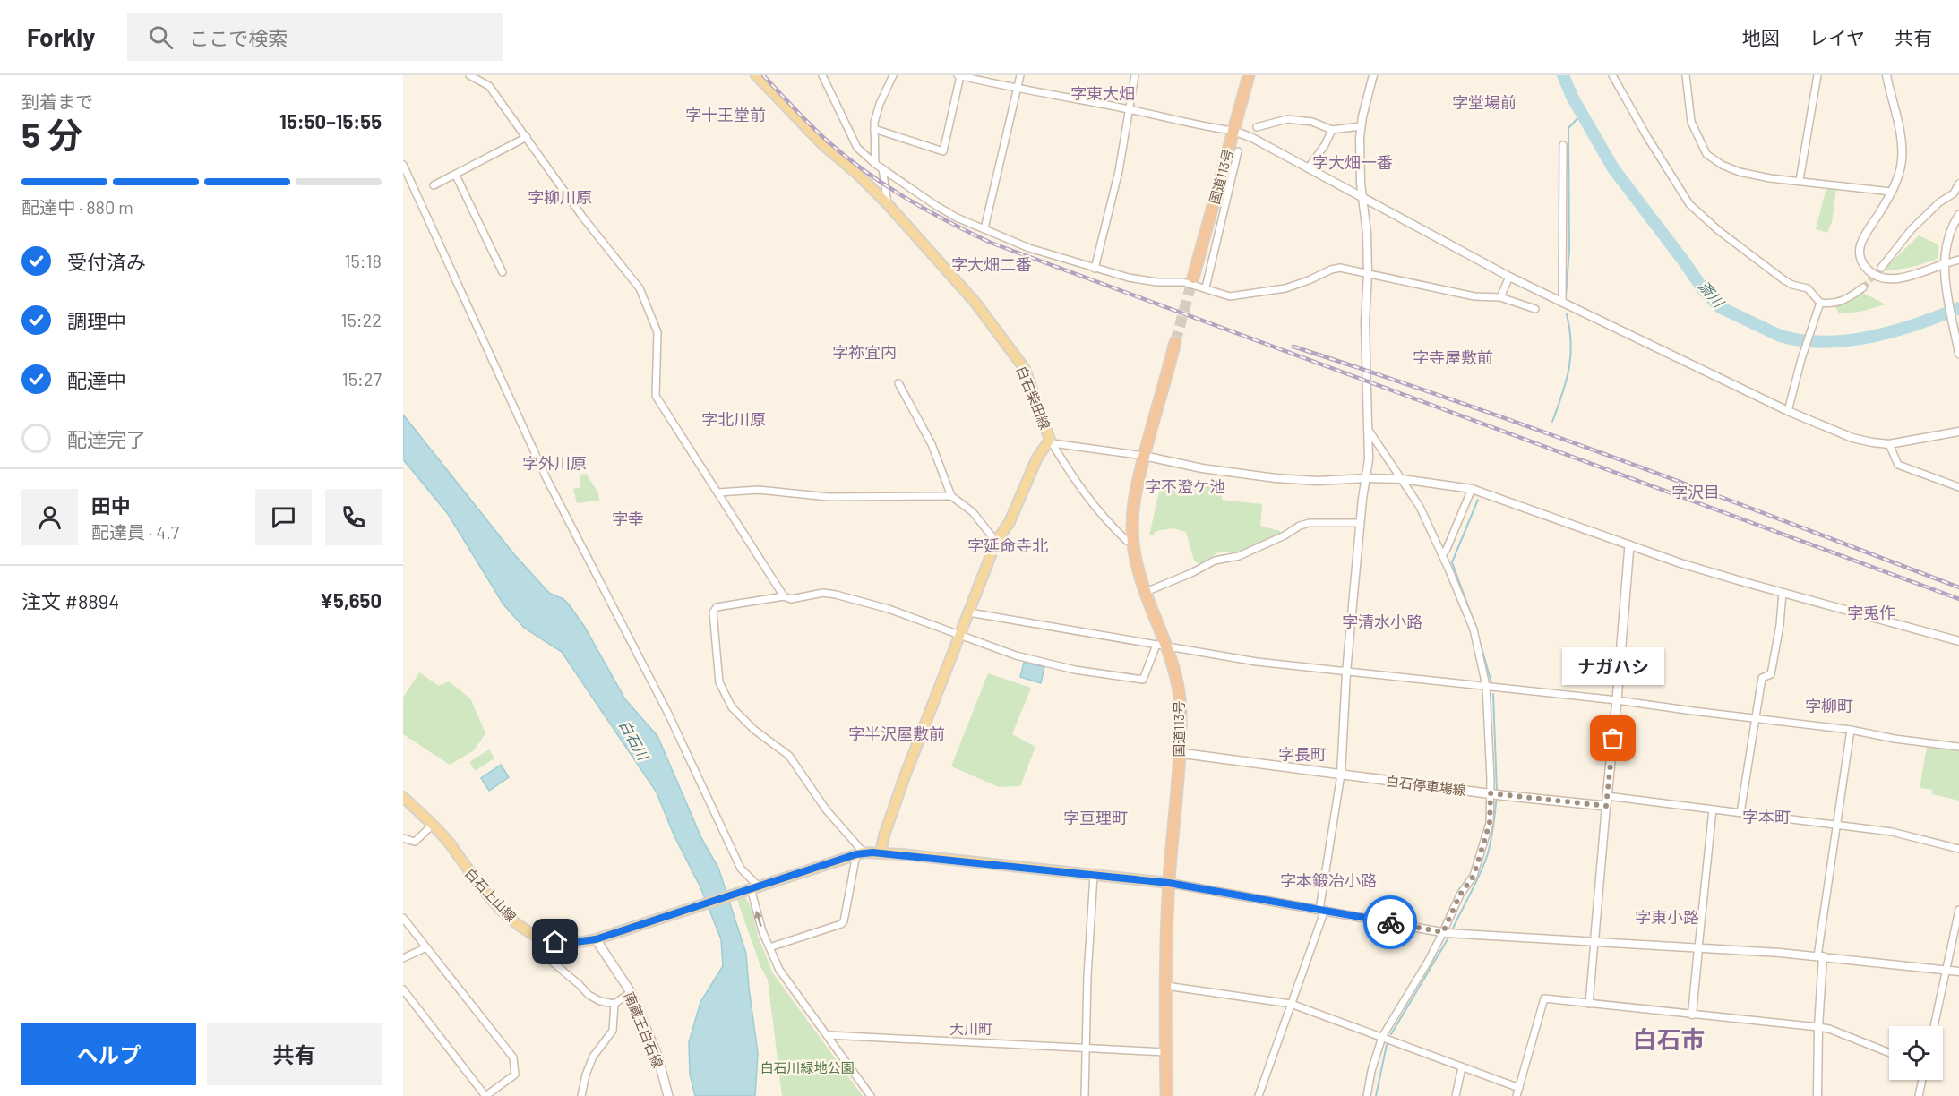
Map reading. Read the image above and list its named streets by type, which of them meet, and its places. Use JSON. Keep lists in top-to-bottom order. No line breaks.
{"streets":{"highway":["国道113号"],"main road":["白石柴田線","白石停車場線","白石上山線","南蔵王白石線"]},"crossings":[["国道113号","白石停車場線"],["国道113号","白石上山線"],["白石柴田線","白石上山線"],["白石上山線","南蔵王白石線"]],"districts":["字東大畑","字堂場前","字十王堂前","字大畑一番","字柳川原","字大畑二番","字祢宜内","字寺屋敷前","字北川原","字外川原","字不澄ケ池","字沢目","字幸","字延命寺北","字兎作","字清水小路","字柳町","字半沢屋敷前","字長町","字本町","字亘理町","字本鍛冶小路","字東小路","大川町","白石市"],"water":["斎川","白石川"],"parks":["白石川緑地公園"],"places":["ナガハシ"],"page":{"header":"Forkly","search":"ここで検索","nav":["地図","レイヤ","共有"],"heading":["5 分","到着まで","15:50–15:55"],"panel":["田中","配達員 · 4.7","注文 #8894","¥5,650"],"bar":"配達中 · 880 m","list":[["受付済み","15:18"],["調理中","15:22"],["配達中","15:27"],"配達完了"],"bubble":"ナガハシ","buttons":["ヘルプ","共有"]}}
